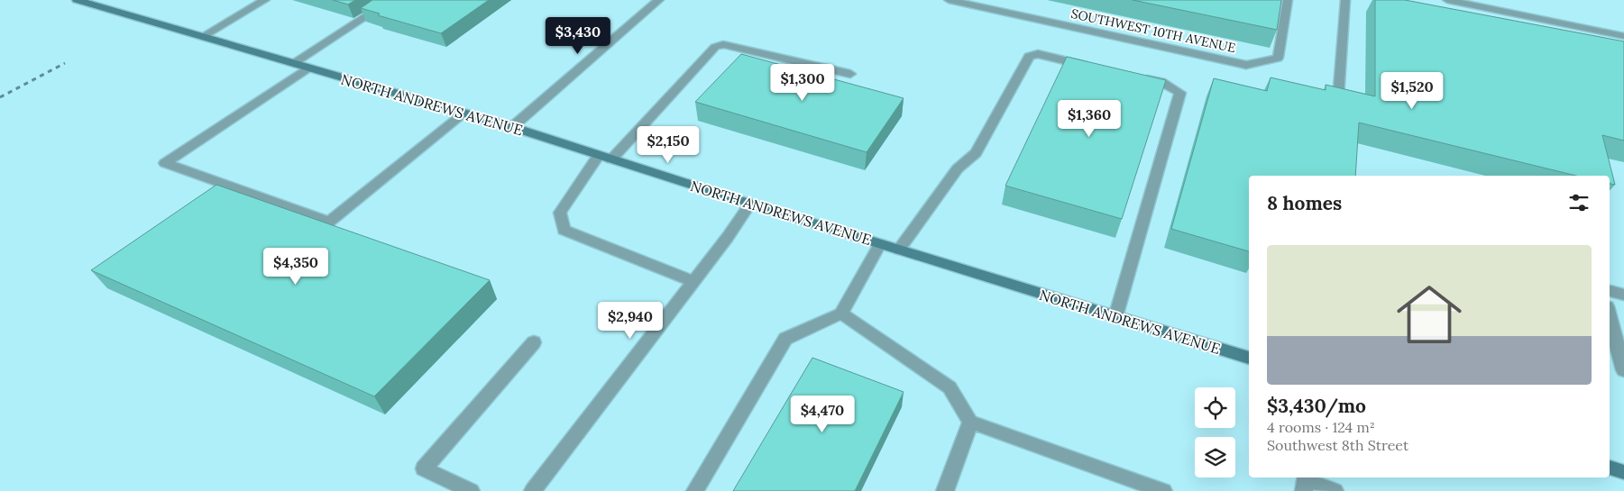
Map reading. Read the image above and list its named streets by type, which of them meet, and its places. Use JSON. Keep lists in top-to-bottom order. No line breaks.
{"streets":{"main road":["NORTH ANDREWS AVENUE"],"street":["SOUTHWEST 10TH AVENUE"]},"page":{"price":["$3,430","$1,300","$1,520","$1,360","$2,150","$4,350","$2,940","$4,470"],"heading":"8 homes","list":[{"name":"$3,430/mo","note":"4 rooms · 124 m² · Southwest 8th Street"}]}}
